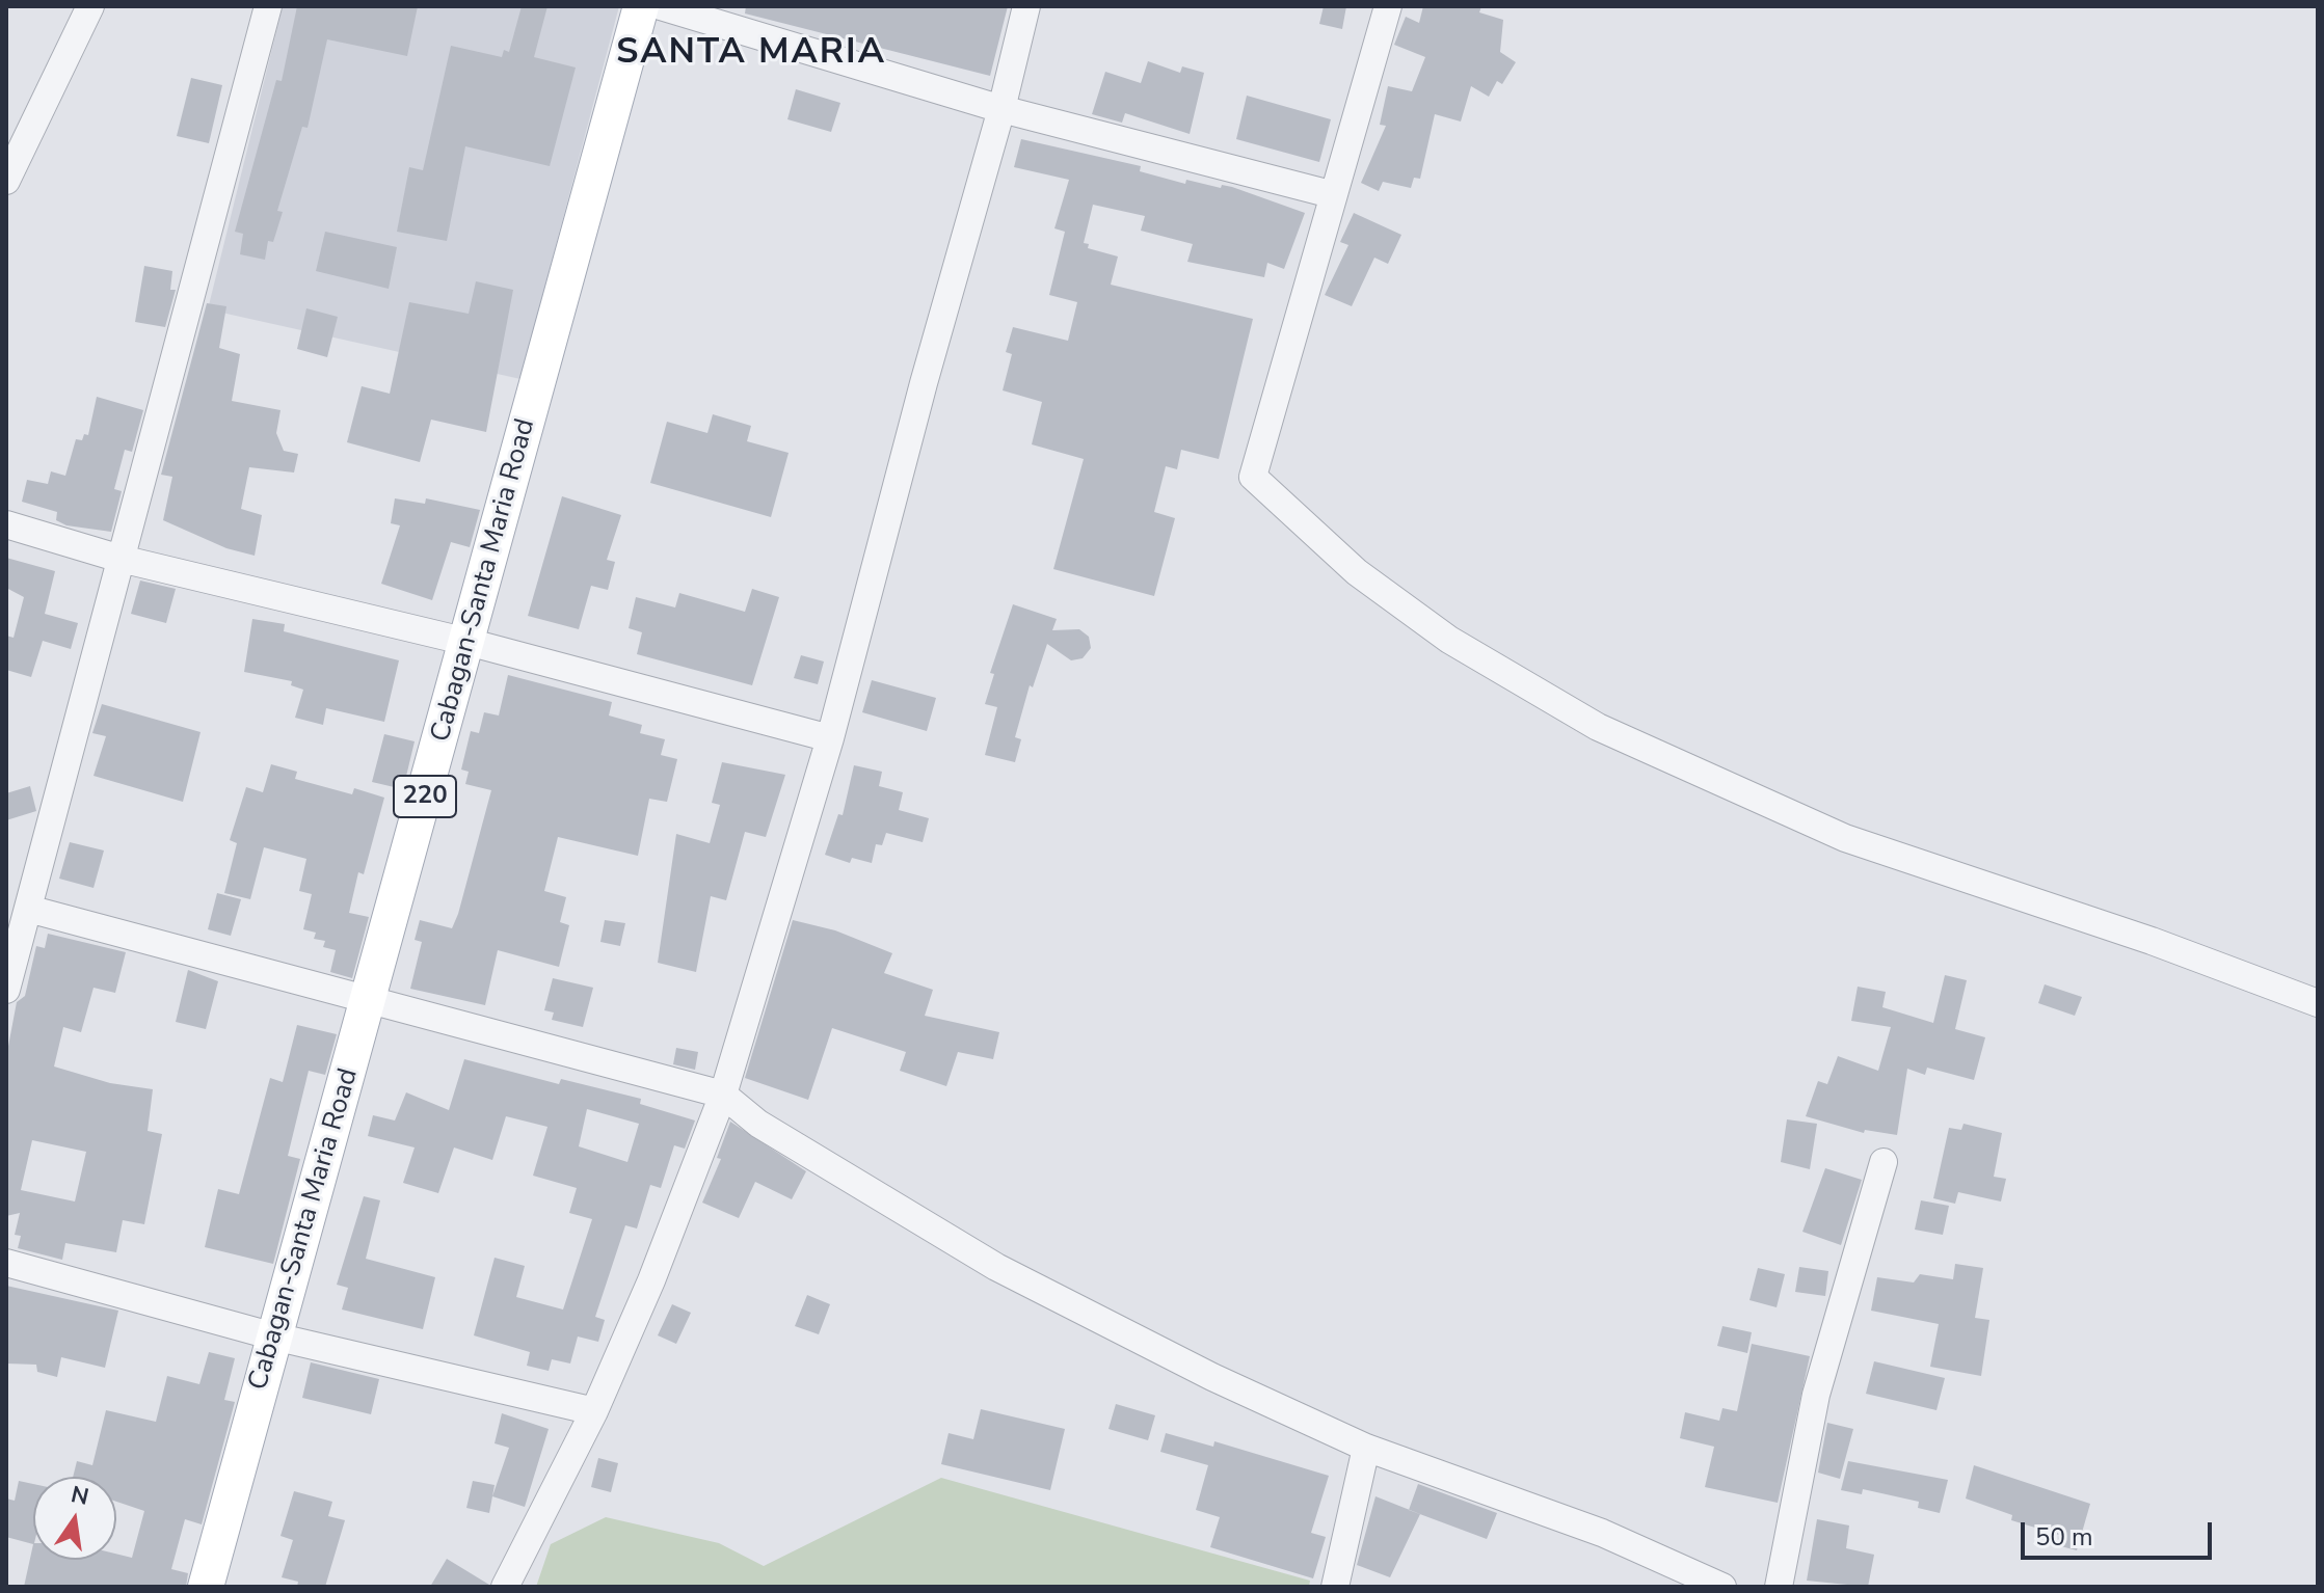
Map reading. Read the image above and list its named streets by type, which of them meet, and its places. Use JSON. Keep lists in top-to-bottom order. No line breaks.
{"streets":{"main road":["Cabagan-Santa Maria Road","220"]},"districts":["SANTA MARIA"],"scale_bar":"50 m","north":"top"}
